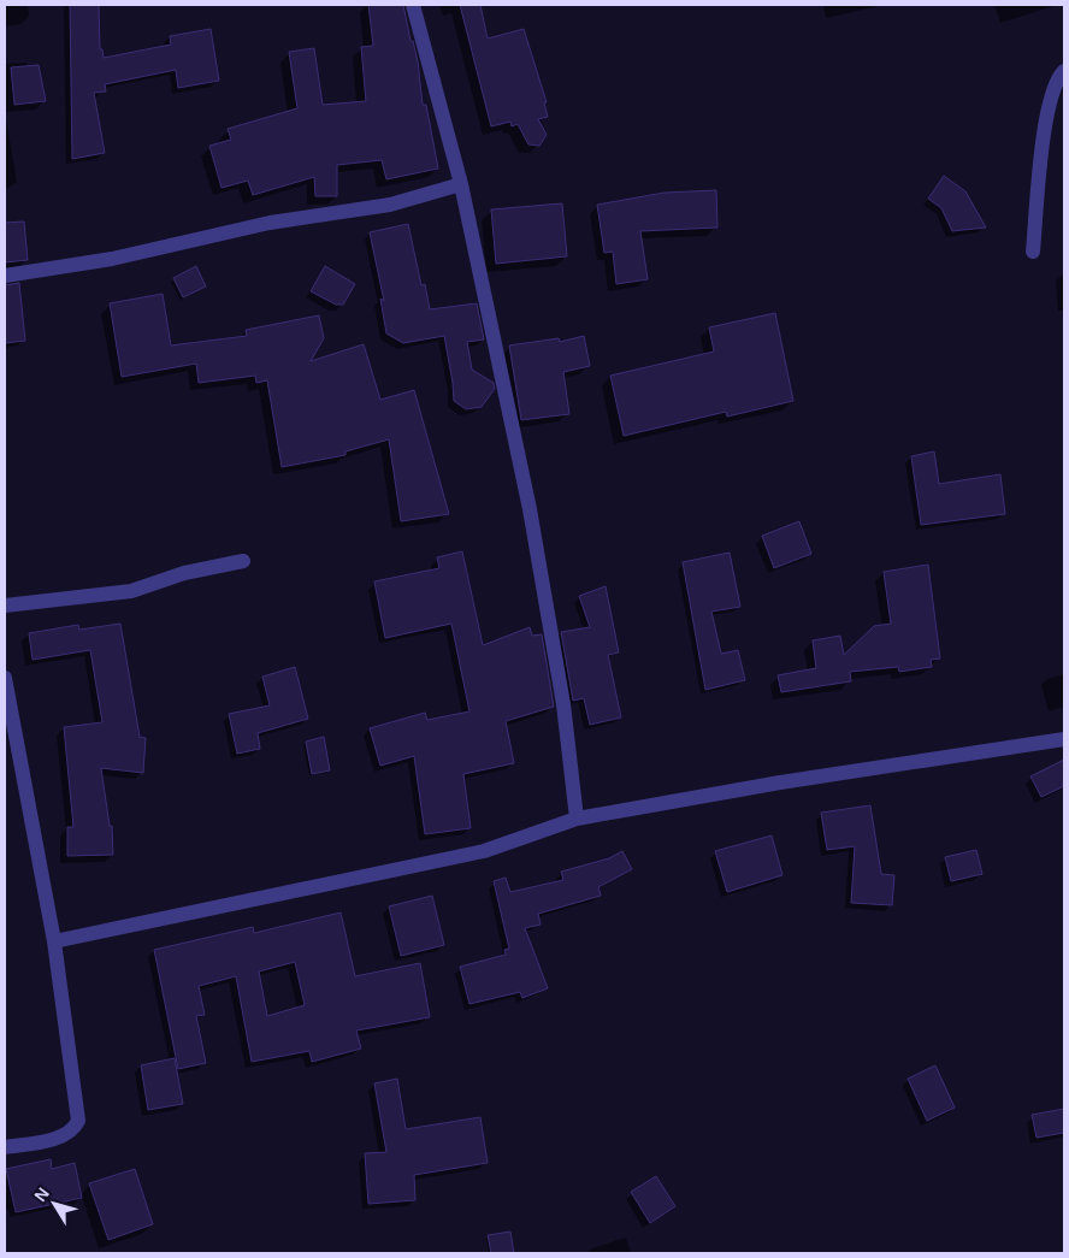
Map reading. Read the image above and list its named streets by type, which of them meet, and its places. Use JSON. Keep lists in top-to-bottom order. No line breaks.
{"north":"top left"}
